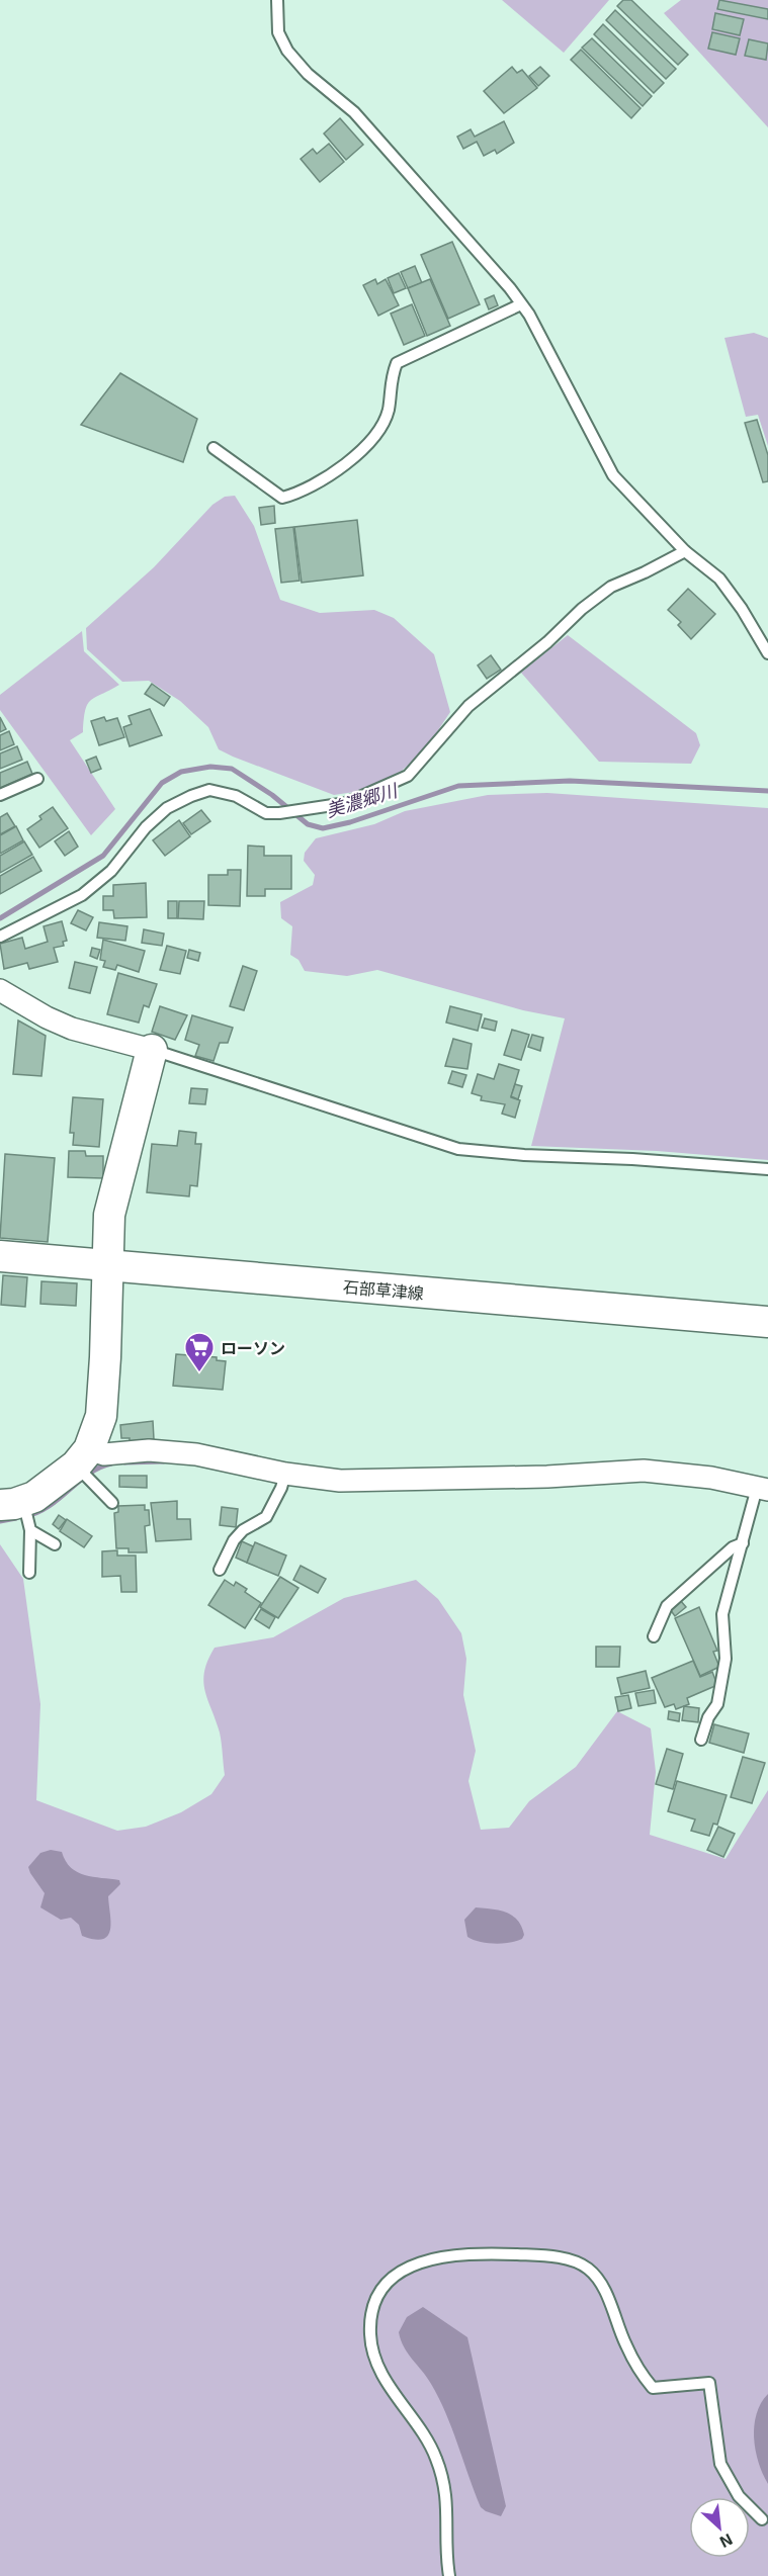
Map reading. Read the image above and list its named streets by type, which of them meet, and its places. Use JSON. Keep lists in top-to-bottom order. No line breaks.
{"streets":{"main road":["石部草津線"]},"water":["美濃郷川"],"places":{"supermarket":["ローソン"]},"north":"bottom right"}
